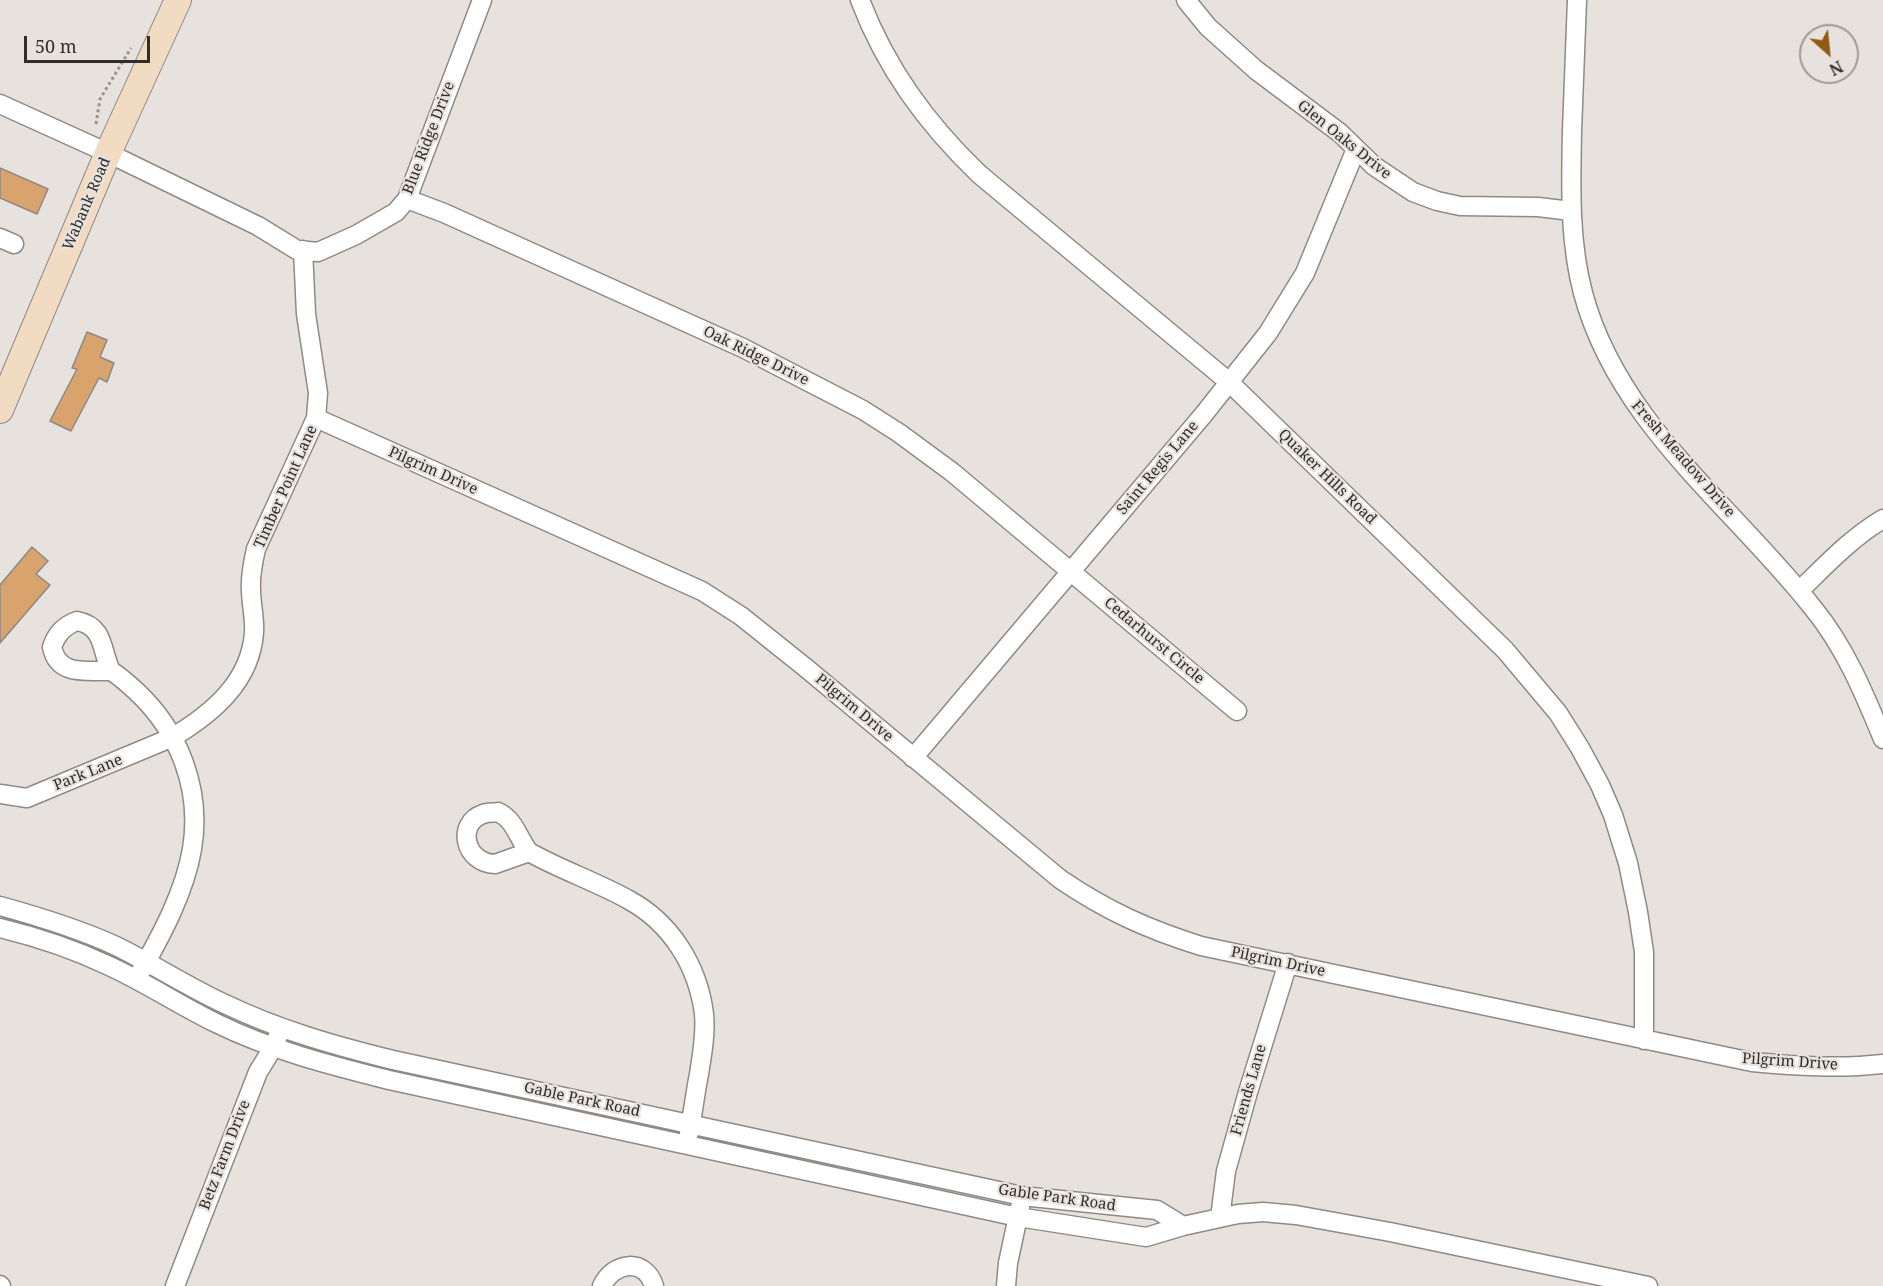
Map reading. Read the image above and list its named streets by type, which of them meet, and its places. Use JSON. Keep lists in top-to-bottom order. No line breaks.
{"streets":{"street":["Blue Ridge Drive","Glen Oaks Drive","Wabank Road","Oak Ridge Drive","Fresh Meadow Drive","Saint Regis Lane","Pilgrim Drive","Quaker Hills Road","Timber Point Lane","Cedarhurst Circle","Park Lane","Friends Lane","Gable Park Road","Betz Farm Drive"]},"crossings":[["Blue Ridge Drive","Oak Ridge Drive"],["Glen Oaks Drive","Fresh Meadow Drive"],["Glen Oaks Drive","Saint Regis Lane"],["Oak Ridge Drive","Saint Regis Lane"],["Oak Ridge Drive","Cedarhurst Circle"],["Saint Regis Lane","Pilgrim Drive"],["Saint Regis Lane","Quaker Hills Road"],["Saint Regis Lane","Cedarhurst Circle"],["Pilgrim Drive","Quaker Hills Road"],["Pilgrim Drive","Timber Point Lane"],["Pilgrim Drive","Friends Lane"],["Timber Point Lane","Park Lane"],["Friends Lane","Gable Park Road"],["Gable Park Road","Betz Farm Drive"]],"scale_bar":"50 m","north":"bottom right"}
